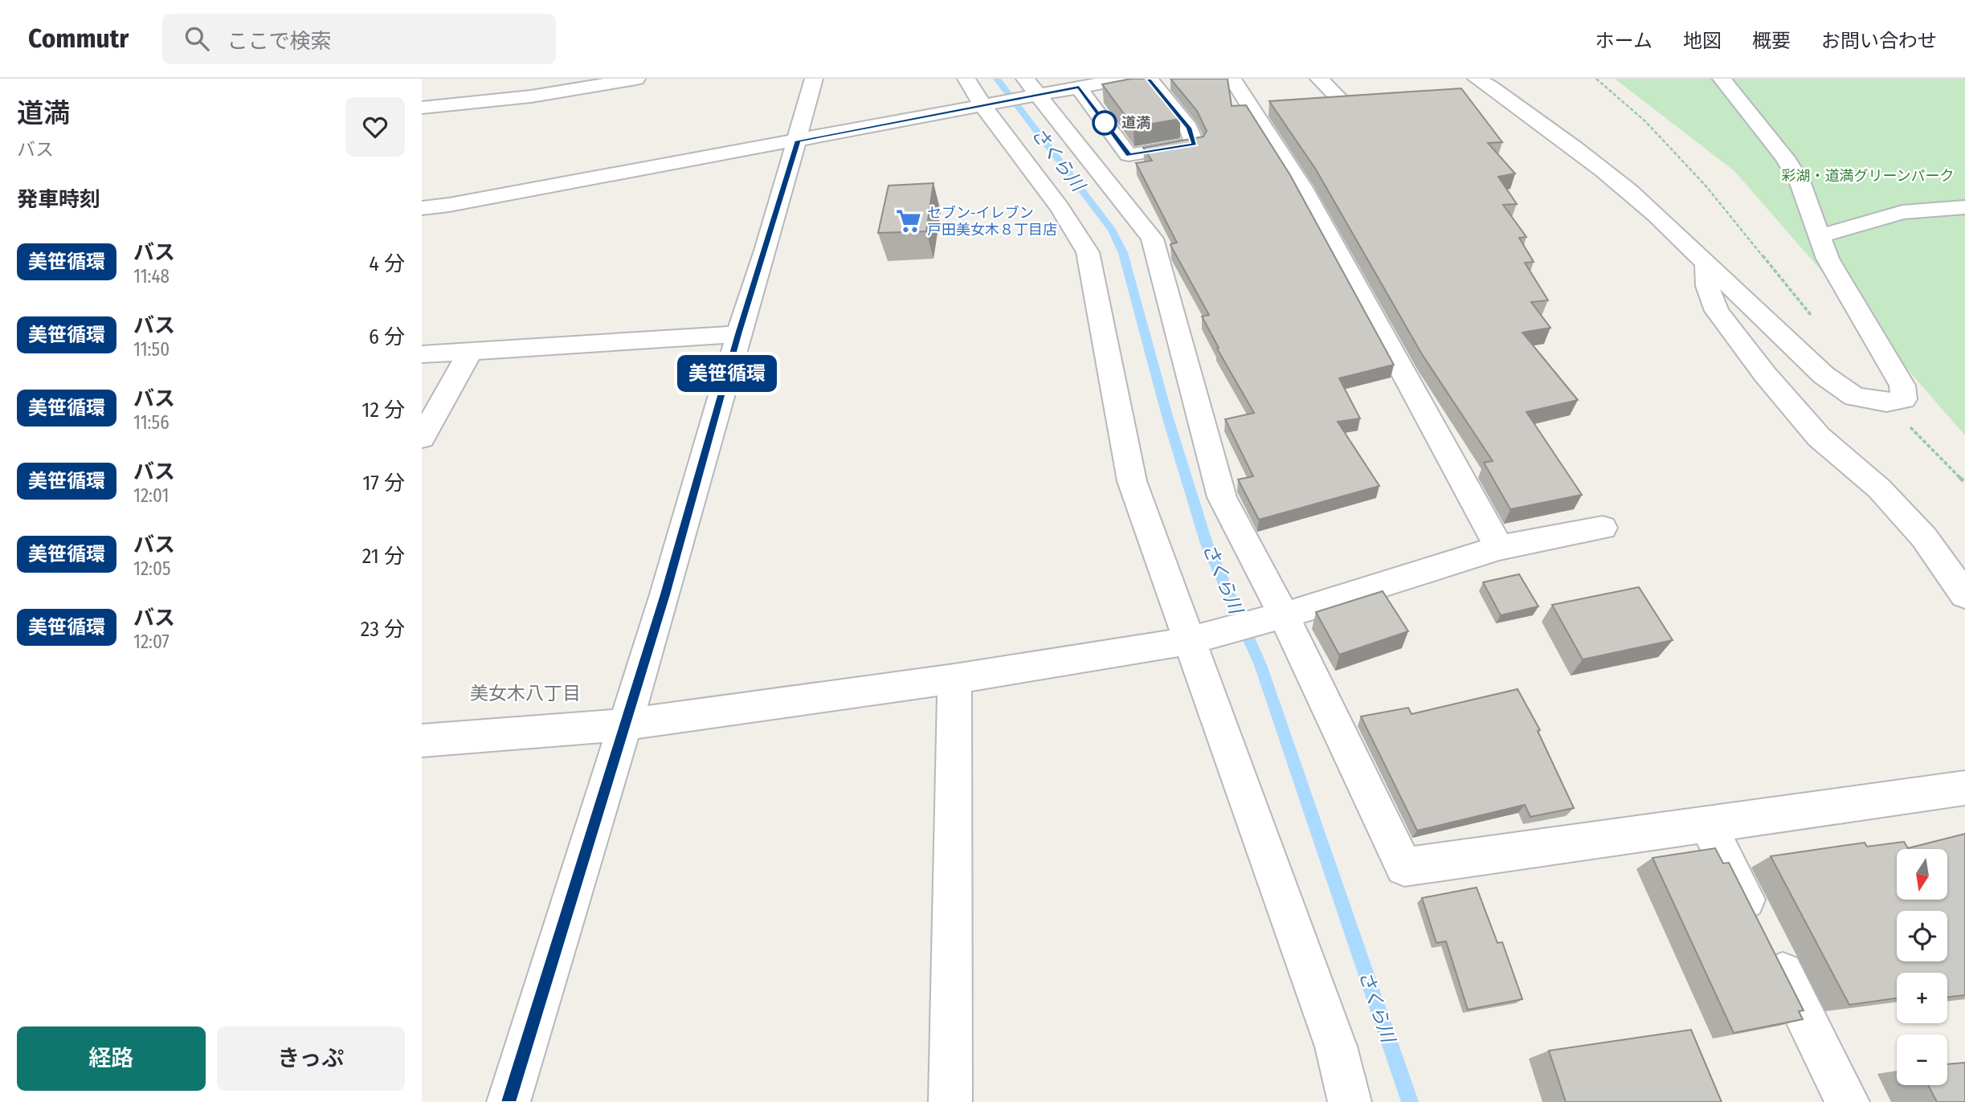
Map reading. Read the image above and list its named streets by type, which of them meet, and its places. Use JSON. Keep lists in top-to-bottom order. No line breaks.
{"districts":["美女木八丁目"],"water":["さくら川"],"parks":["彩湖・道満グリーンパーク"],"places":{"other":["道満"],"supermarket":["セブン-イレブン 戸田美女木８丁目店"]},"lines":["bus line 美笹循環"],"north":"bottom","page":{"header":"Commutr","search":"ここで検索","nav":["ホーム","地図","概要","お問い合わせ"],"heading":[["道満","バス"],"発車時刻"],"on_map":"美笹循環","list":[{"mark":"美笹循環","name":"バス","note":"11:48","value":"4 分"},{"mark":"美笹循環","name":"バス","note":"11:50","value":"6 分"},{"mark":"美笹循環","name":"バス","note":"11:56","value":"12 分"},{"mark":"美笹循環","name":"バス","note":"12:01","value":"17 分"},{"mark":"美笹循環","name":"バス","note":"12:05","value":"21 分"},{"mark":"美笹循環","name":"バス","note":"12:07","value":"23 分"}],"map_buttons":["+","−"],"buttons":["経路","きっぷ"]}}
